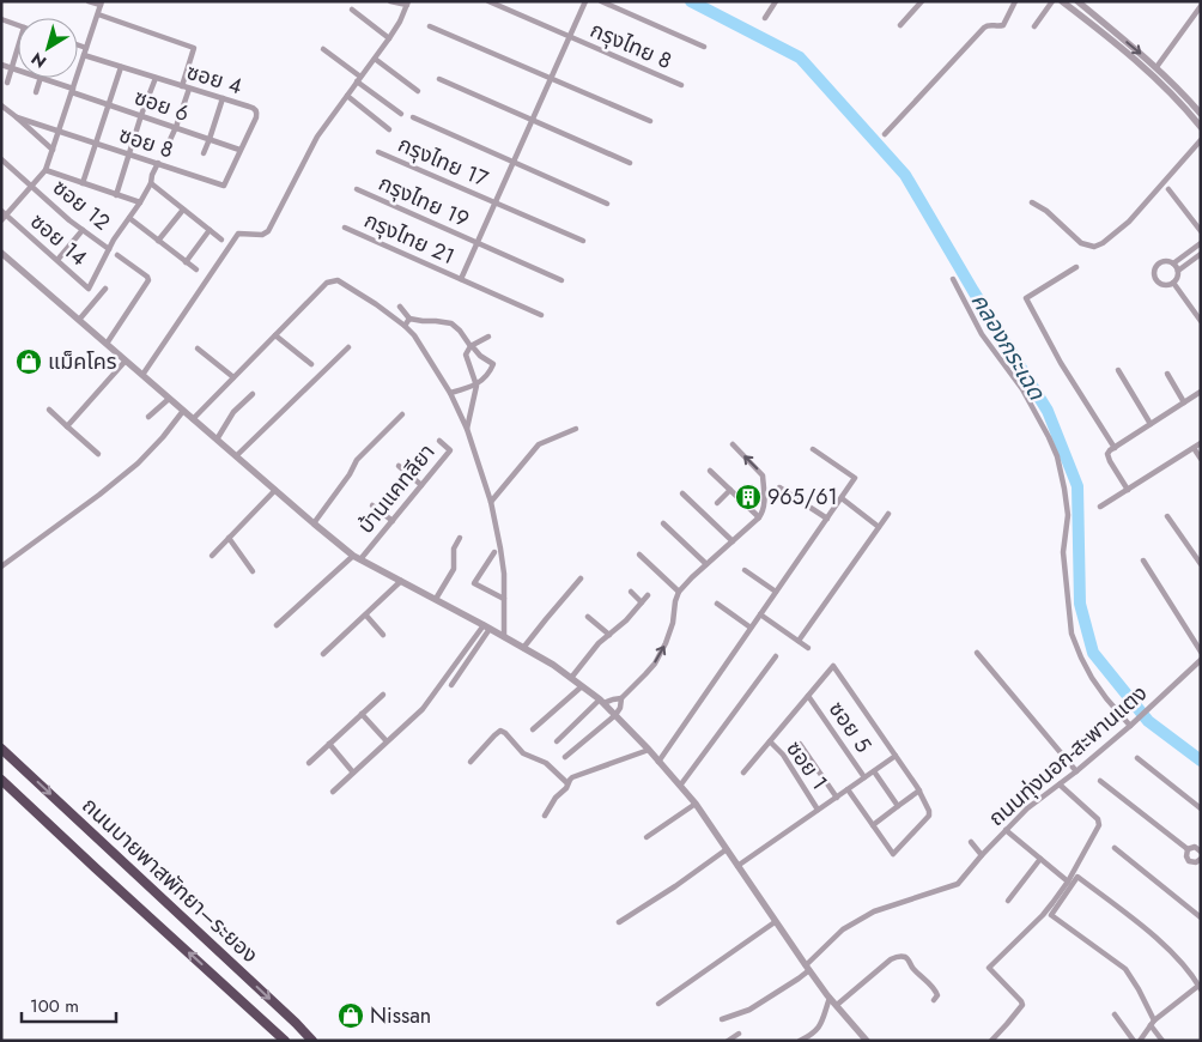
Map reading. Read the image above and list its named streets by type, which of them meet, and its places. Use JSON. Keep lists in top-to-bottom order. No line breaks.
{"streets":{"highway":["ถนนบายพาสพัทยา–ระยอง"],"street":["กรุงไทย 8","ซอย 4","ซอย 6","ซอย 8","กรุงไทย 17","กรุงไทย 19","ซอย 12","กรุงไทย 21","ซอย 14","บ้านแคทลียา","ซอย 5","ถนนทุ่งนอก-สะพานแตง","ซอย 1"]},"crossings":[["ซอย 4","ซอย 6"],["ซอย 4","ซอย 8"],["ซอย 12","ซอย 14"]],"water":["คลองกระเฉด"],"places":{"shop":["แม็คโคร","Nissan"],"building":["965/61"]},"scale_bar":"100 m","north":"bottom left"}
